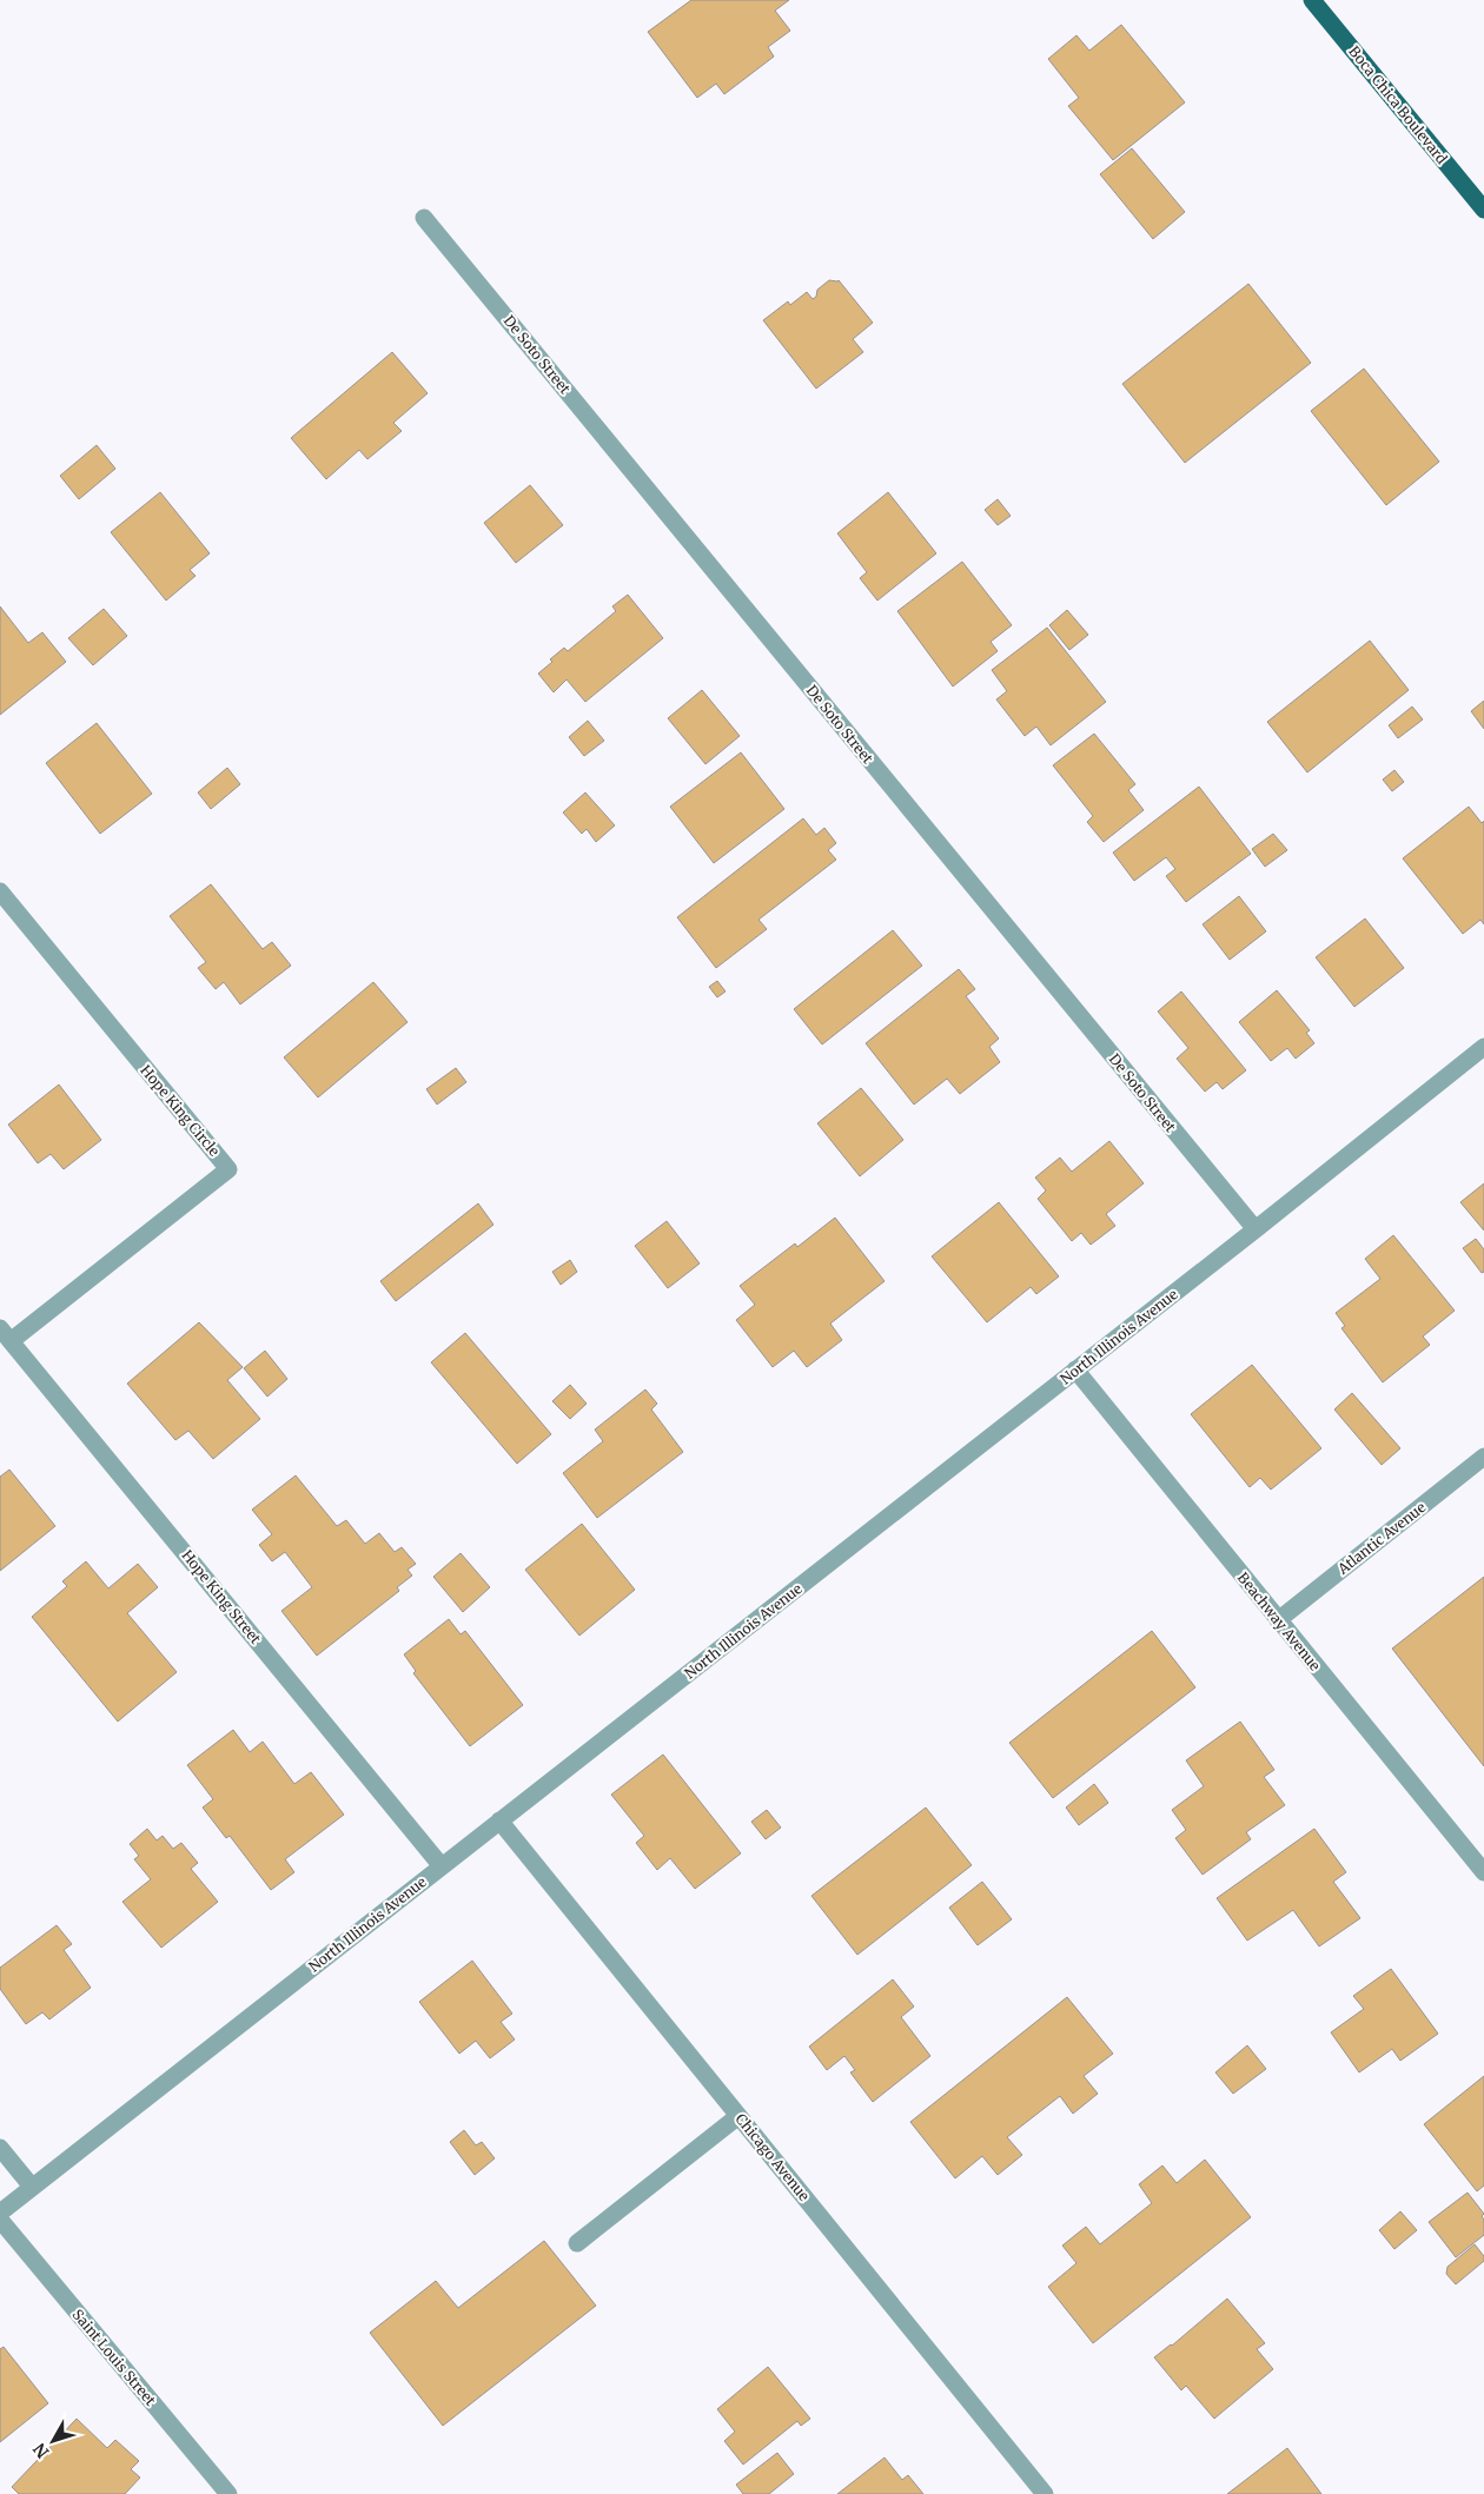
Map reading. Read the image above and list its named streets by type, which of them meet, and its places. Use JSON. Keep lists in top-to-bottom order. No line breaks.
{"streets":{"main road":["Boca Chica Boulevard"],"street":["De Soto Street","Hope King Circle","North Illinois Avenue","Atlantic Avenue","Hope King Street","Beachway Avenue","Chicago Avenue","Saint Louis Street"]},"crossings":[["De Soto Street","North Illinois Avenue"],["Hope King Circle","Hope King Street"],["North Illinois Avenue","Hope King Street"],["North Illinois Avenue","Beachway Avenue"],["North Illinois Avenue","Chicago Avenue"],["Atlantic Avenue","Beachway Avenue"]],"north":"bottom left"}
